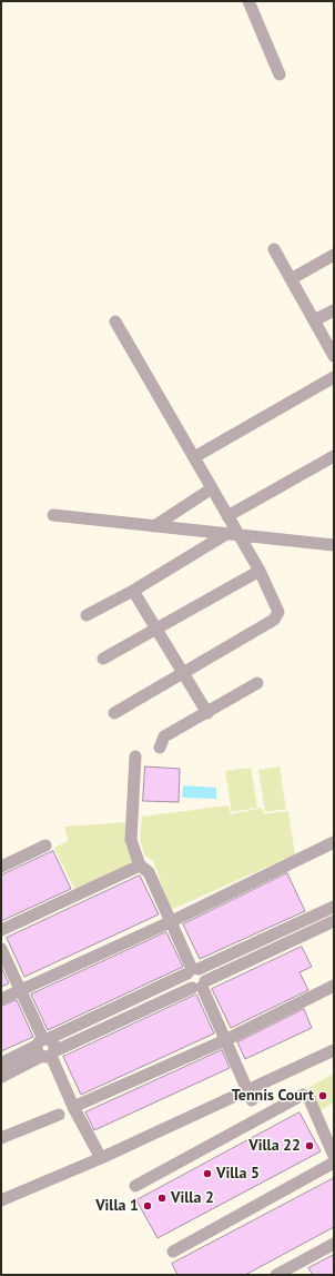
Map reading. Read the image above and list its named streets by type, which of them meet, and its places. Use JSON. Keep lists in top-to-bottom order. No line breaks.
{"places":["Tennis Court","Villa 22","Villa 5","Villa 2","Villa 1"]}
